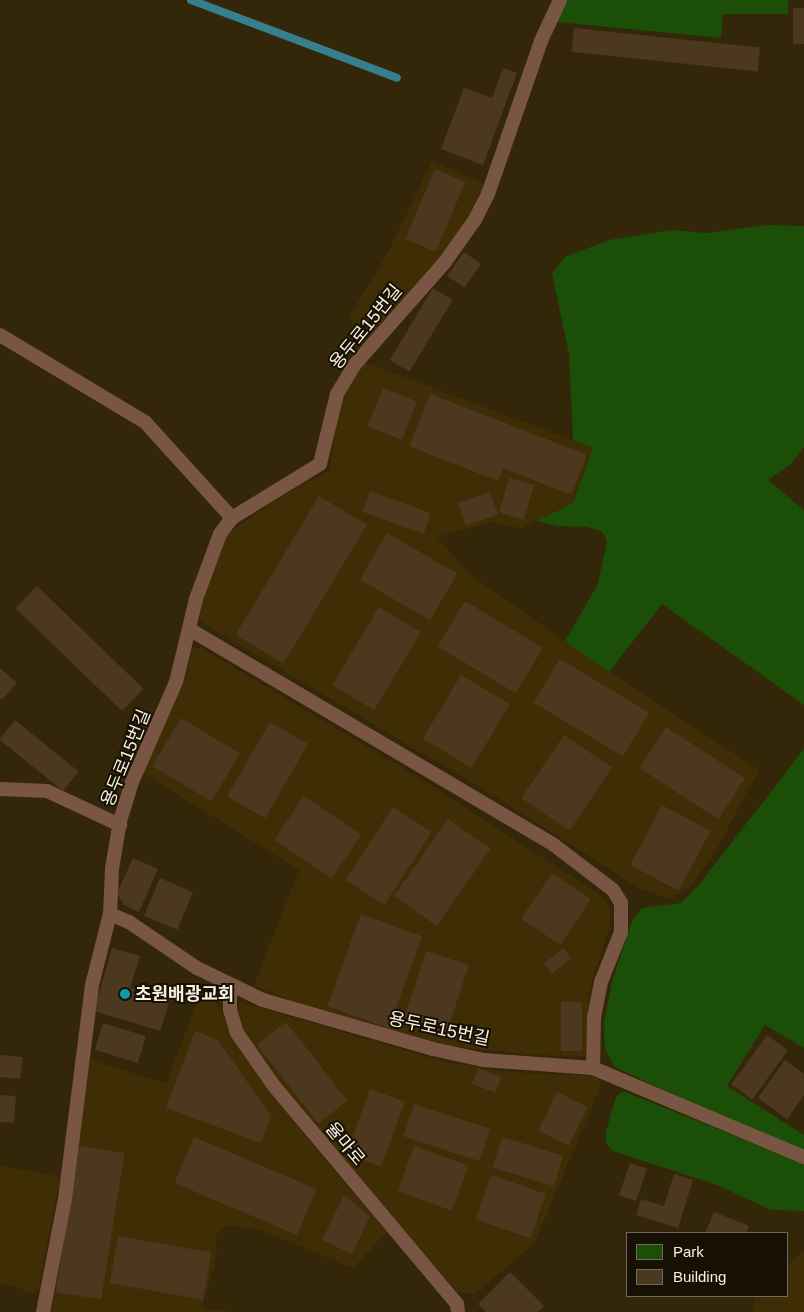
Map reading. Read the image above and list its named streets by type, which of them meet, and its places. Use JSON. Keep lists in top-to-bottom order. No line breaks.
{"streets":{"lane":["용두로15번길","율마로"]},"crossings":[["용두로15번길","율마로"]],"places":["초원배광교회"],"legend":["Park","Building"]}
